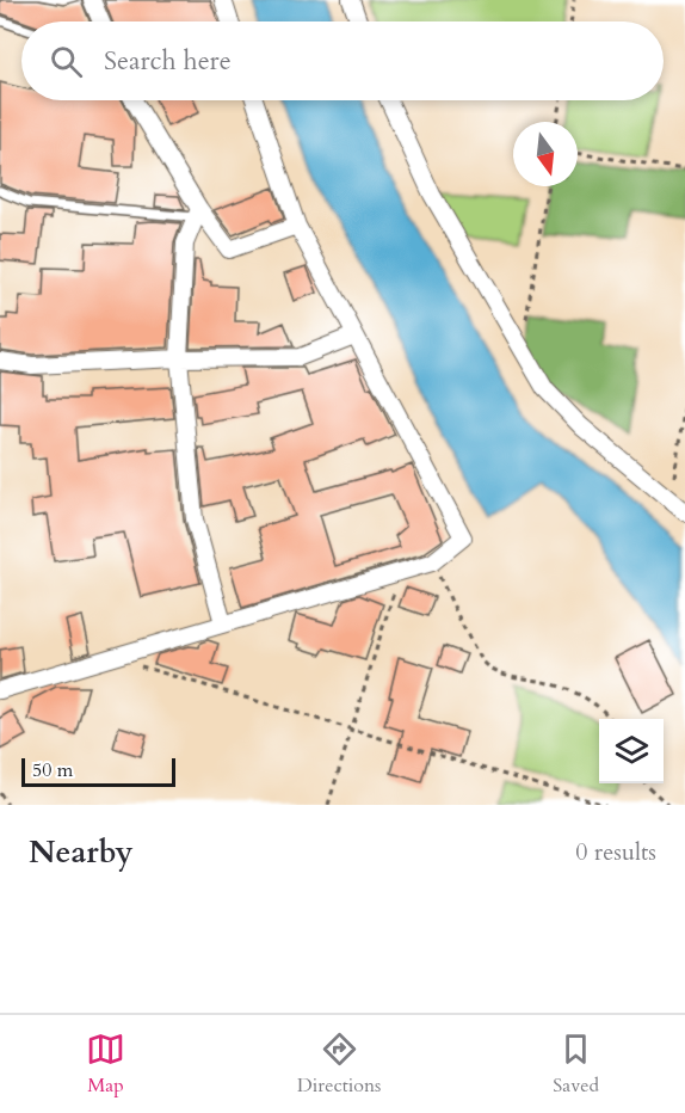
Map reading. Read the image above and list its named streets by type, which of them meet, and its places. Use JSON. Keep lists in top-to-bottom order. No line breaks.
{"scale_bar":"50 m","north":"bottom","page":{"search":"Search here","scale":"50 m","heading":["Nearby","0 results"],"nav":["Map","Directions","Saved"]}}
